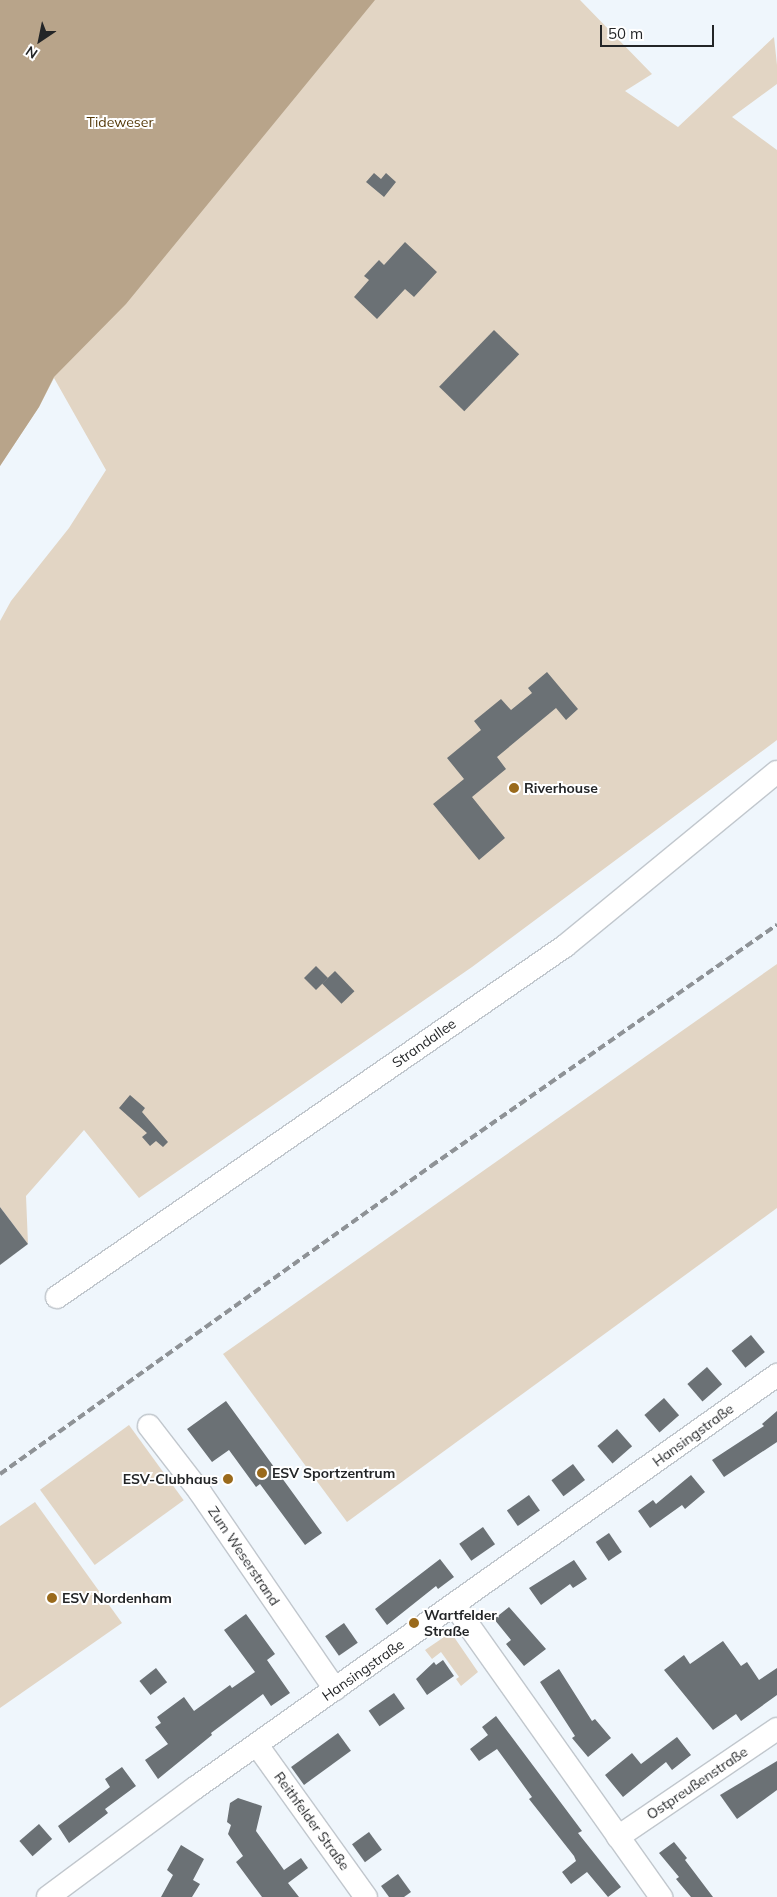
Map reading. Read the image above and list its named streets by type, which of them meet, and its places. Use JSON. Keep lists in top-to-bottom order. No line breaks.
{"streets":{"street":["Strandallee","Hansingstraße","Zum Weserstrand","Ostpreußenstraße","Reithfelder Straße"]},"crossings":[["Hansingstraße","Zum Weserstrand"],["Hansingstraße","Reithfelder Straße"]],"parks":["Tideweser"],"places":["Riverhouse","ESV Sportzentrum","ESV-Clubhaus","ESV Nordenham","Wartfelder Straße"],"scale_bar":"50 m","north":"bottom left"}
